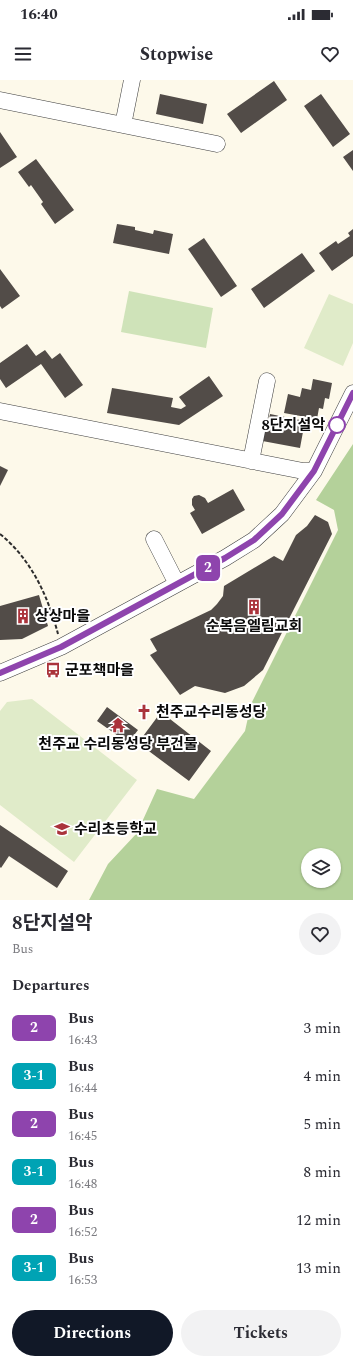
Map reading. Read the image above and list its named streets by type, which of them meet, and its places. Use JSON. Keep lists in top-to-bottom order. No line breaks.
{"places":{"other":["8단지설악"],"building":["순복음엘림교회","상상마을"],"bus stop":["군포책마을"],"church":["천주교수리동성당"],"temple":["천주교 수리동성당 부건물"],"school or university":["수리초등학교"]},"lines":["bus line 2"],"page":{"status":"16:40","header":"Stopwise","on_map":"2","heading":[["8단지설악","Bus"],"Departures"],"list":[{"mark":"2","name":"Bus","note":"16:43","value":"3 min"},{"mark":"3-1","name":"Bus","note":"16:44","value":"4 min"},{"mark":"2","name":"Bus","note":"16:45","value":"5 min"},{"mark":"3-1","name":"Bus","note":"16:48","value":"8 min"},{"mark":"2","name":"Bus","note":"16:52","value":"12 min"},{"mark":"3-1","name":"Bus","note":"16:53","value":"13 min"}],"buttons":["Directions","Tickets"]}}
